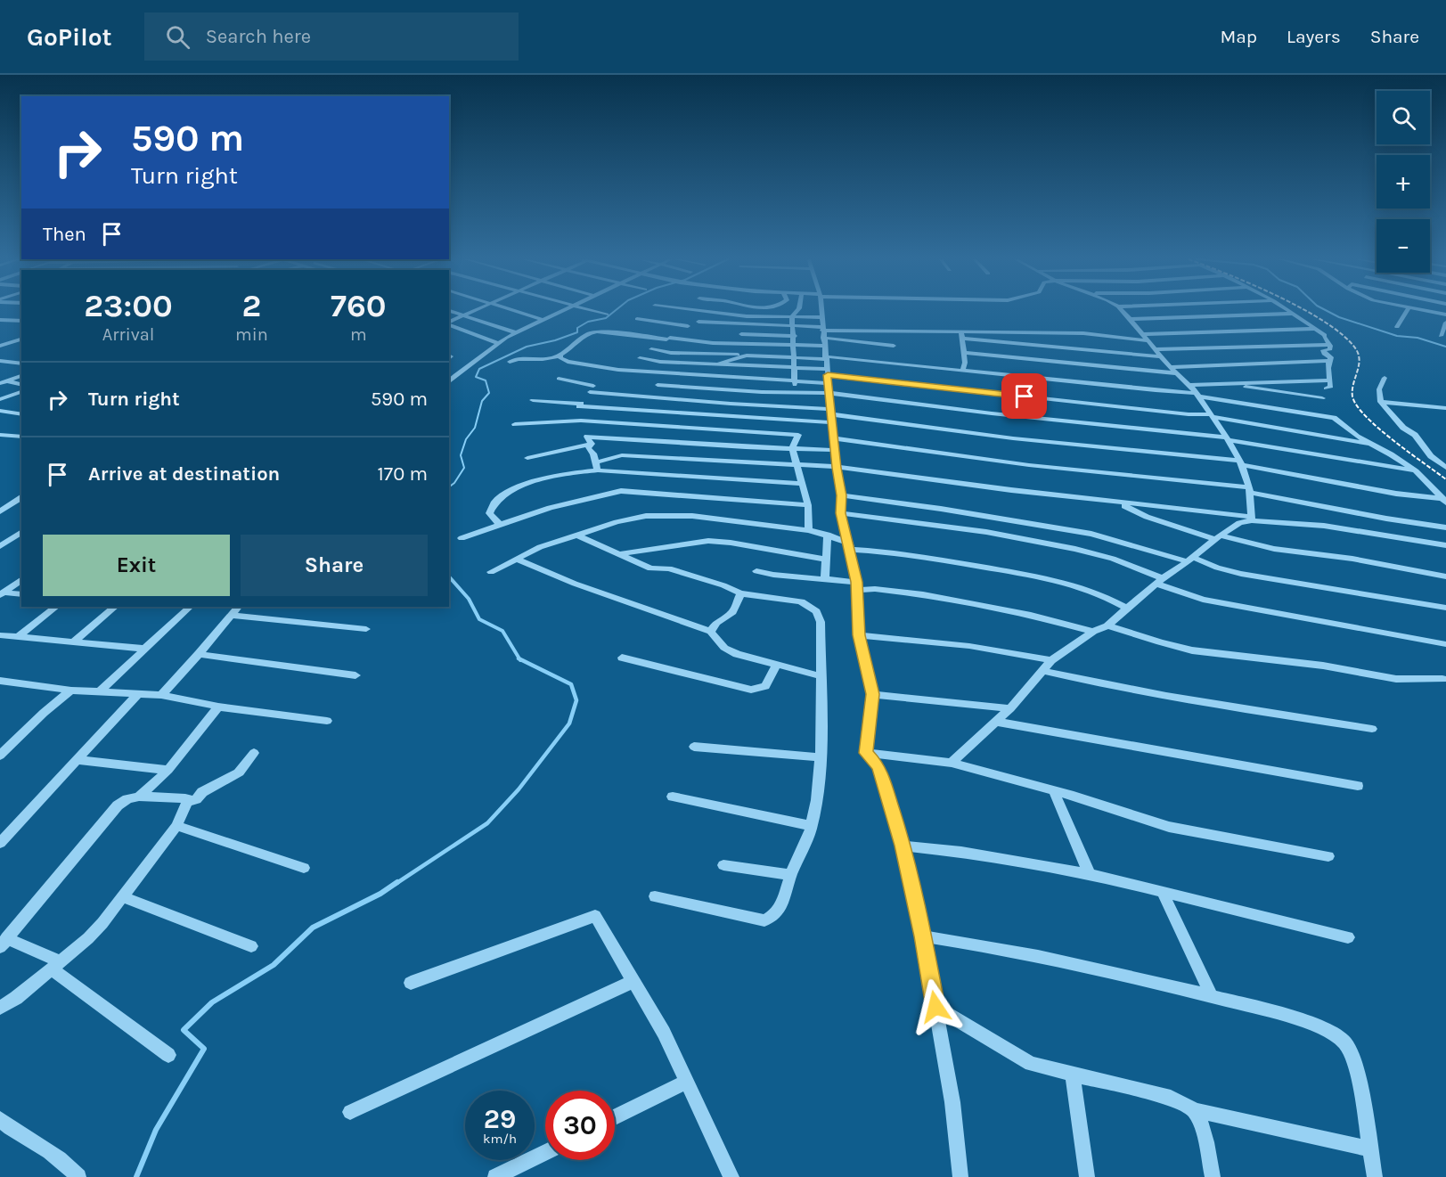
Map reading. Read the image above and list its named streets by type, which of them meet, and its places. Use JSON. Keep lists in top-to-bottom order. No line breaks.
{"page":{"header":"GoPilot","search":"Search here","nav":["Map","Layers","Share"],"map_buttons":["+","−"],"turn":["590 m","Turn right"],"then":"Then","eta":["23:00","Arrival","2","min","760","m"],"list":[{"name":"Turn right","value":"590 m"},{"name":"Arrive at destination","value":"170 m"}],"buttons":["Exit","Share"],"speed":"29 km/h","limit":"30"}}
